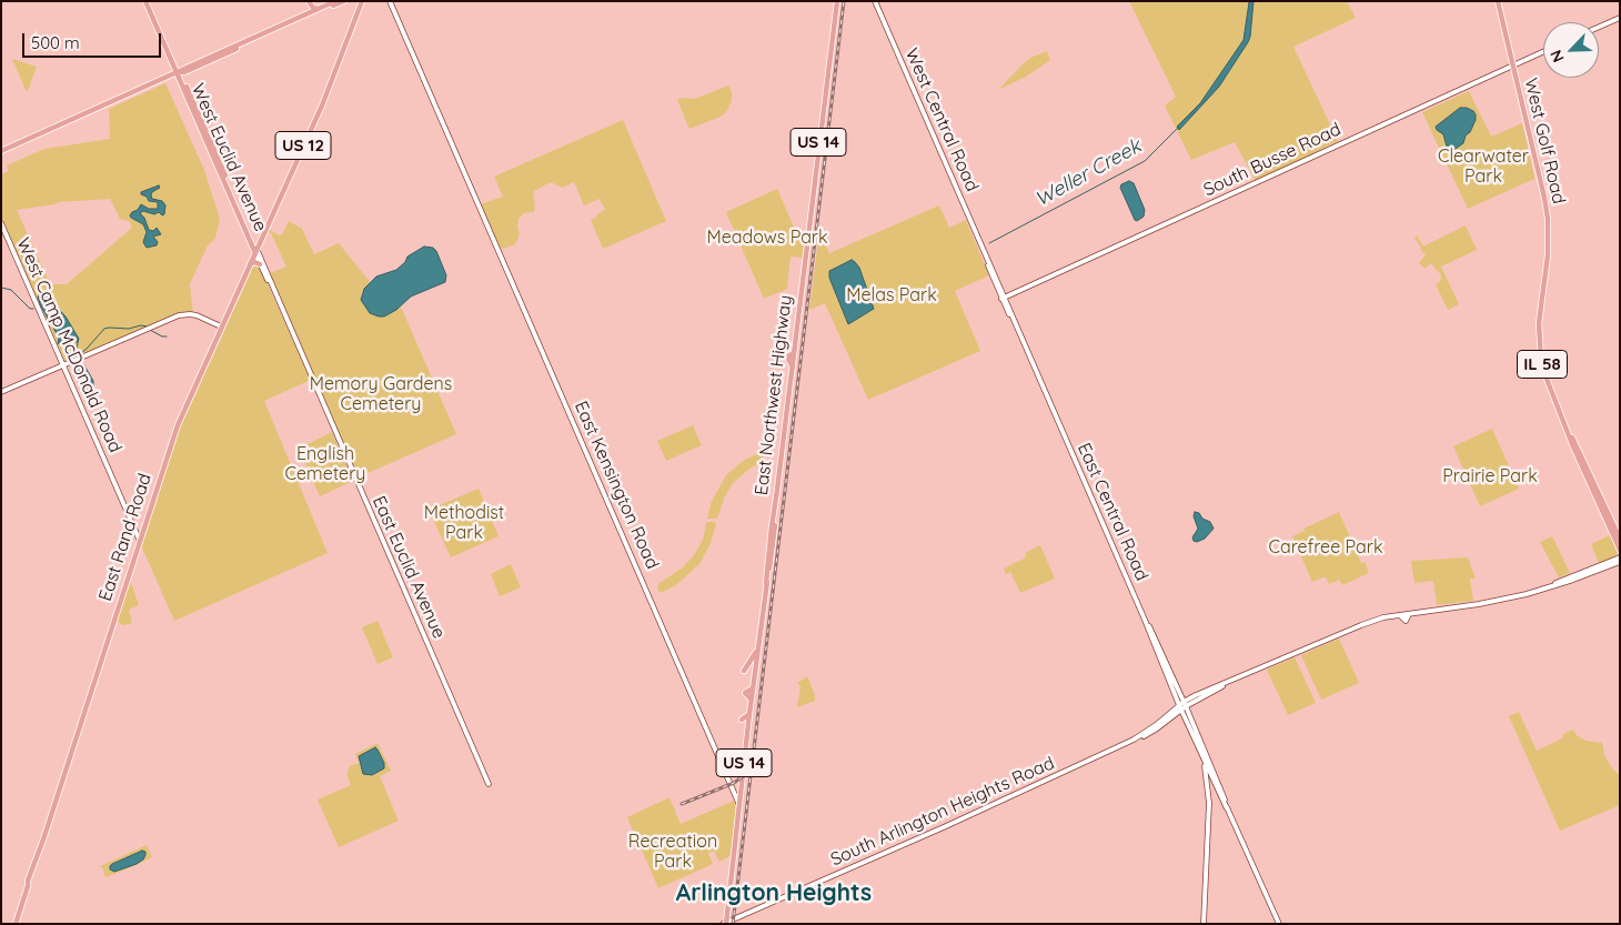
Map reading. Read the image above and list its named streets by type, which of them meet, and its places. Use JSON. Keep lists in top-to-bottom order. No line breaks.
{"streets":{"main road":["West Central Road","West Golf Road","US 14","US 12","West Euclid Avenue","South Busse Road","West Camp McDonald Road","IL 58","East Northwest Highway","East Kensington Road","East Central Road","East Rand Road","East Euclid Avenue","South Arlington Heights Road"]},"crossings":[["West Central Road","South Busse Road"],["West Central Road","East Central Road"],["West Golf Road","South Busse Road"],["West Golf Road","IL 58"],["US 14","East Northwest Highway"],["US 14","East Kensington Road"],["US 14","South Arlington Heights Road"],["US 12","West Euclid Avenue"],["US 12","East Rand Road"],["US 12","East Euclid Avenue"],["West Euclid Avenue","East Rand Road"],["West Euclid Avenue","East Euclid Avenue"],["West Camp McDonald Road","East Rand Road"],["East Central Road","South Arlington Heights Road"],["East Rand Road","East Euclid Avenue"]],"districts":["Arlington Heights"],"water":["Weller Creek"],"parks":["Clearwater Park","Meadows Park","Melas Park","Memory Gardens Cemetery","English Cemetery","Prairie Park","Methodist Park","Carefree Park","Recreation Park"],"scale_bar":"500 m","north":"bottom left"}
